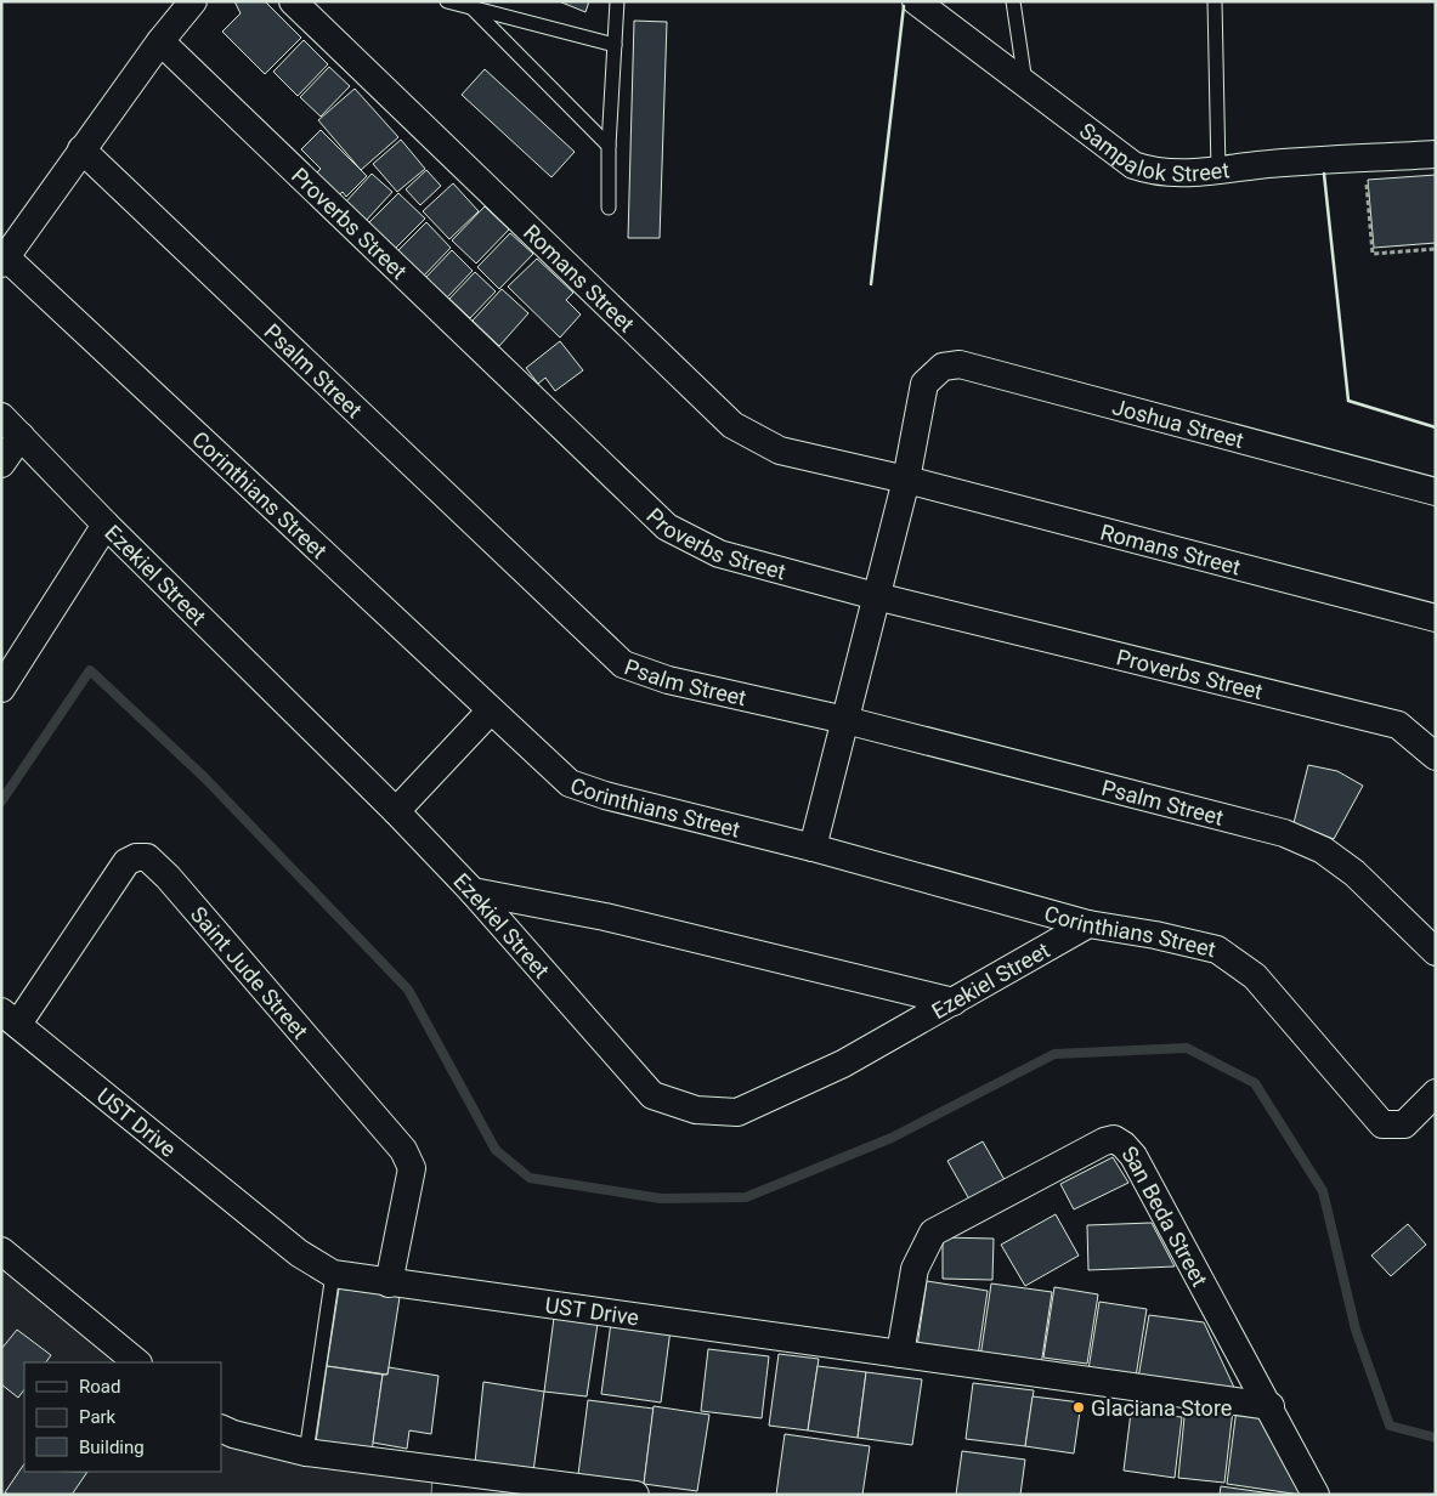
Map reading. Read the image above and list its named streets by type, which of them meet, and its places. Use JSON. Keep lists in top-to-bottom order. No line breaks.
{"streets":{"street":["Sampalok Street","Proverbs Street","Romans Street","Psalm Street","Joshua Street","Corinthians Street","Ezekiel Street","Saint Jude Street","UST Drive","San Beda Street"]},"crossings":[["Romans Street","Joshua Street"],["Corinthians Street","Ezekiel Street"],["Saint Jude Street","UST Drive"],["UST Drive","San Beda Street"]],"places":["Glaciana Store"],"legend":["Road","Park","Building"]}
